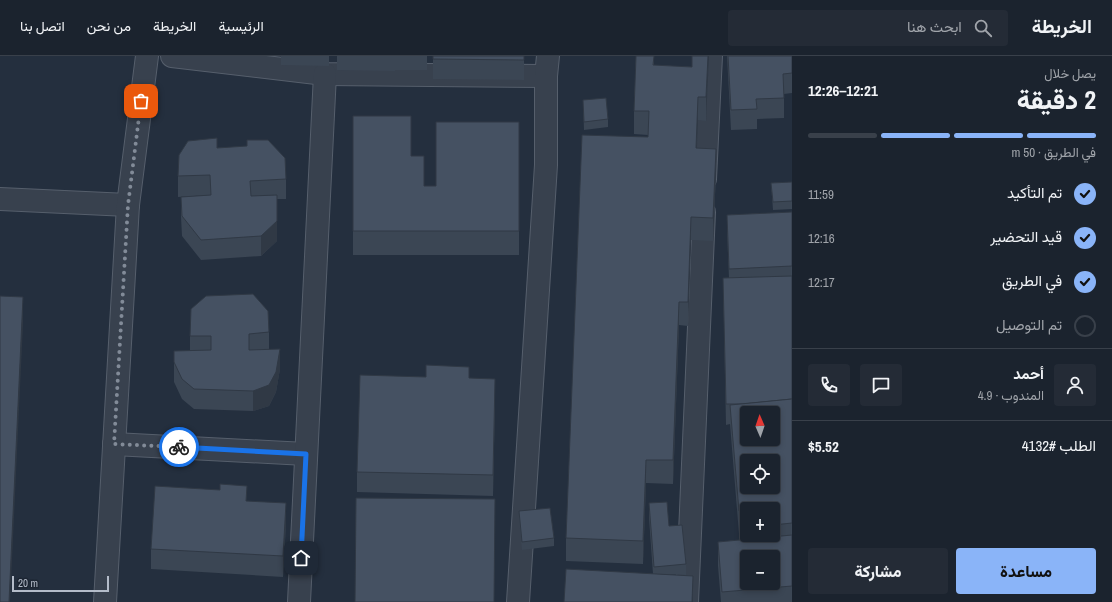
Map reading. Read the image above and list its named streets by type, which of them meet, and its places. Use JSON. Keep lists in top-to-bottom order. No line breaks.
{"scale_bar":"20 m","north":"top","page":{"header":"الخريطة","search":"ابحث هنا","nav":["الرئيسية","الخريطة","من نحن","اتصل بنا"],"heading":["2 دقيقة","يصل خلال","12:21–12:26"],"panel":["أحمد","المندوب · 4.9","الطلب #4132","$5.52"],"bar":"في الطريق · 50 m","list":[["تم التأكيد","11:59"],["قيد التحضير","12:16"],["في الطريق","12:17"],"تم التوصيل"],"map_buttons":["+","−"],"buttons":["مساعدة","مشاركة"],"scale":"20 m"}}
